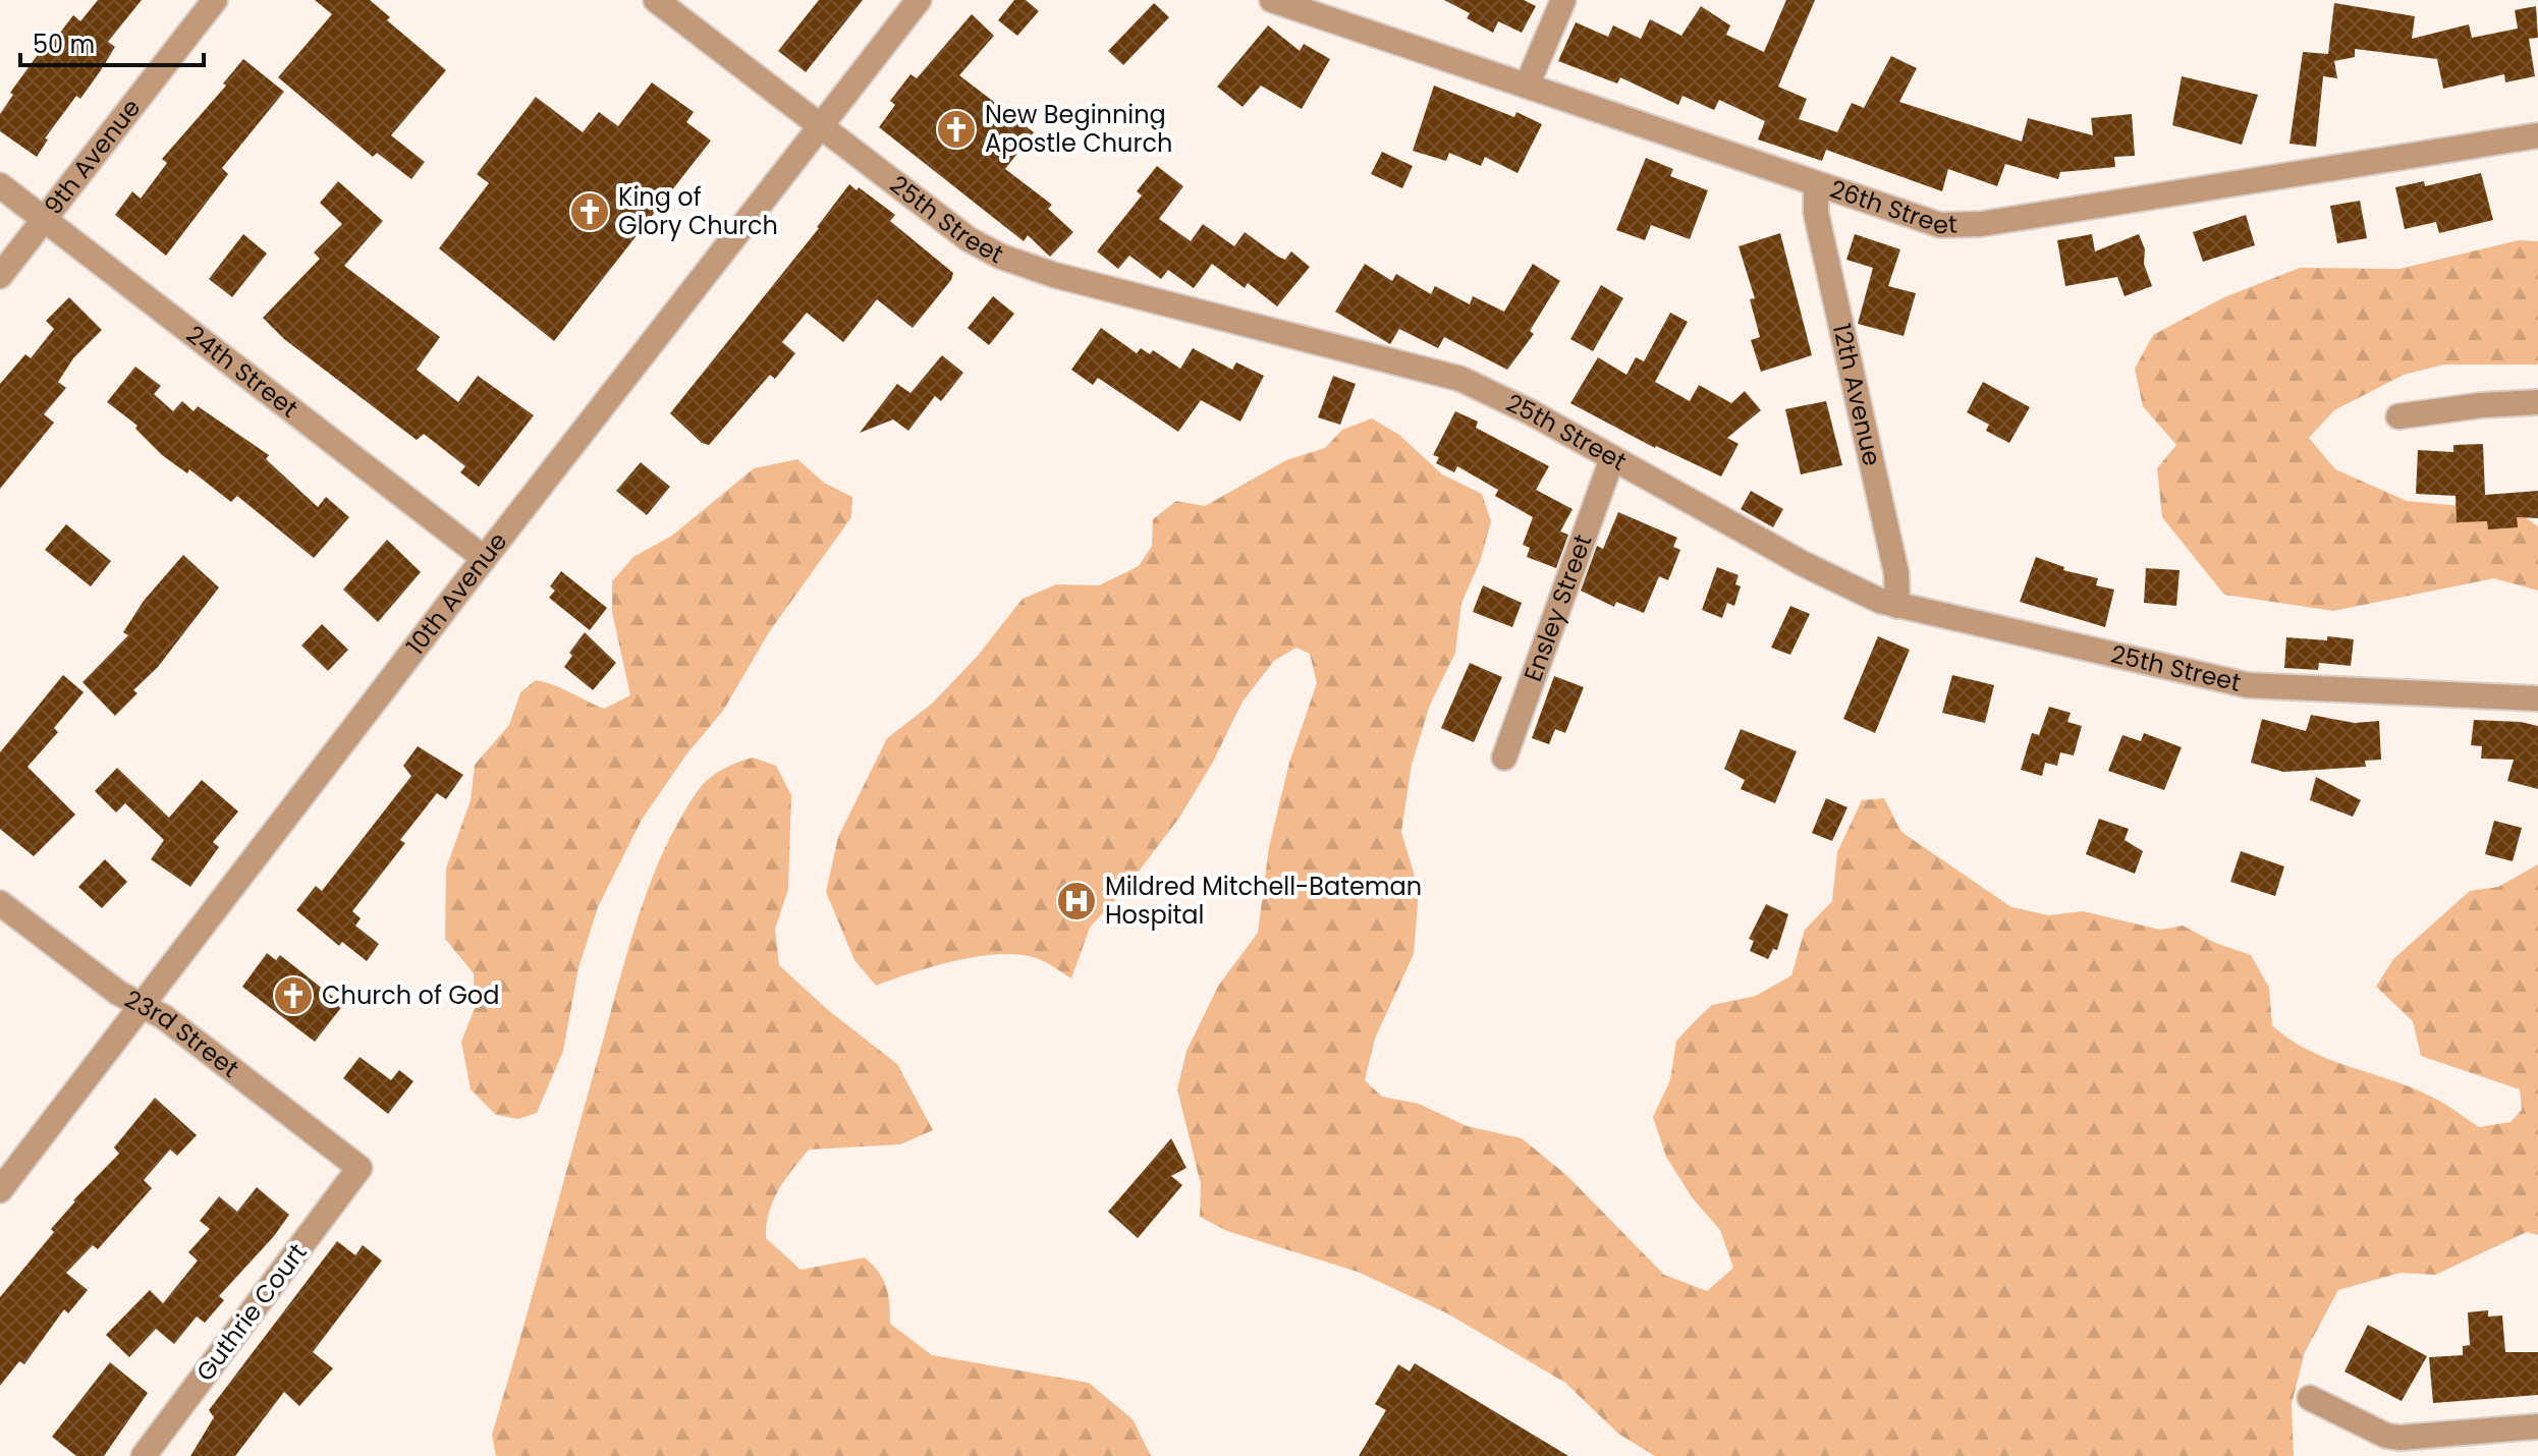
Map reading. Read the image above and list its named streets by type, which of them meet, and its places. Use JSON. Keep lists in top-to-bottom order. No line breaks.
{"streets":{"street":["9th Avenue","26th Street","25th Street","24th Street","12th Avenue","10th Avenue","Ensley Street","23rd Street","Guthrie Court"]},"crossings":[["9th Avenue","24th Street"],["26th Street","12th Avenue"],["25th Street","12th Avenue"],["25th Street","10th Avenue"],["25th Street","Ensley Street"],["24th Street","10th Avenue"],["10th Avenue","23rd Street"],["23rd Street","Guthrie Court"]],"places":{"church":["New Beginning Apostle Church","King of Glory Church","Church of God"],"hospital":["Mildred Mitchell-Bateman Hospital"]},"scale_bar":"50 m"}
